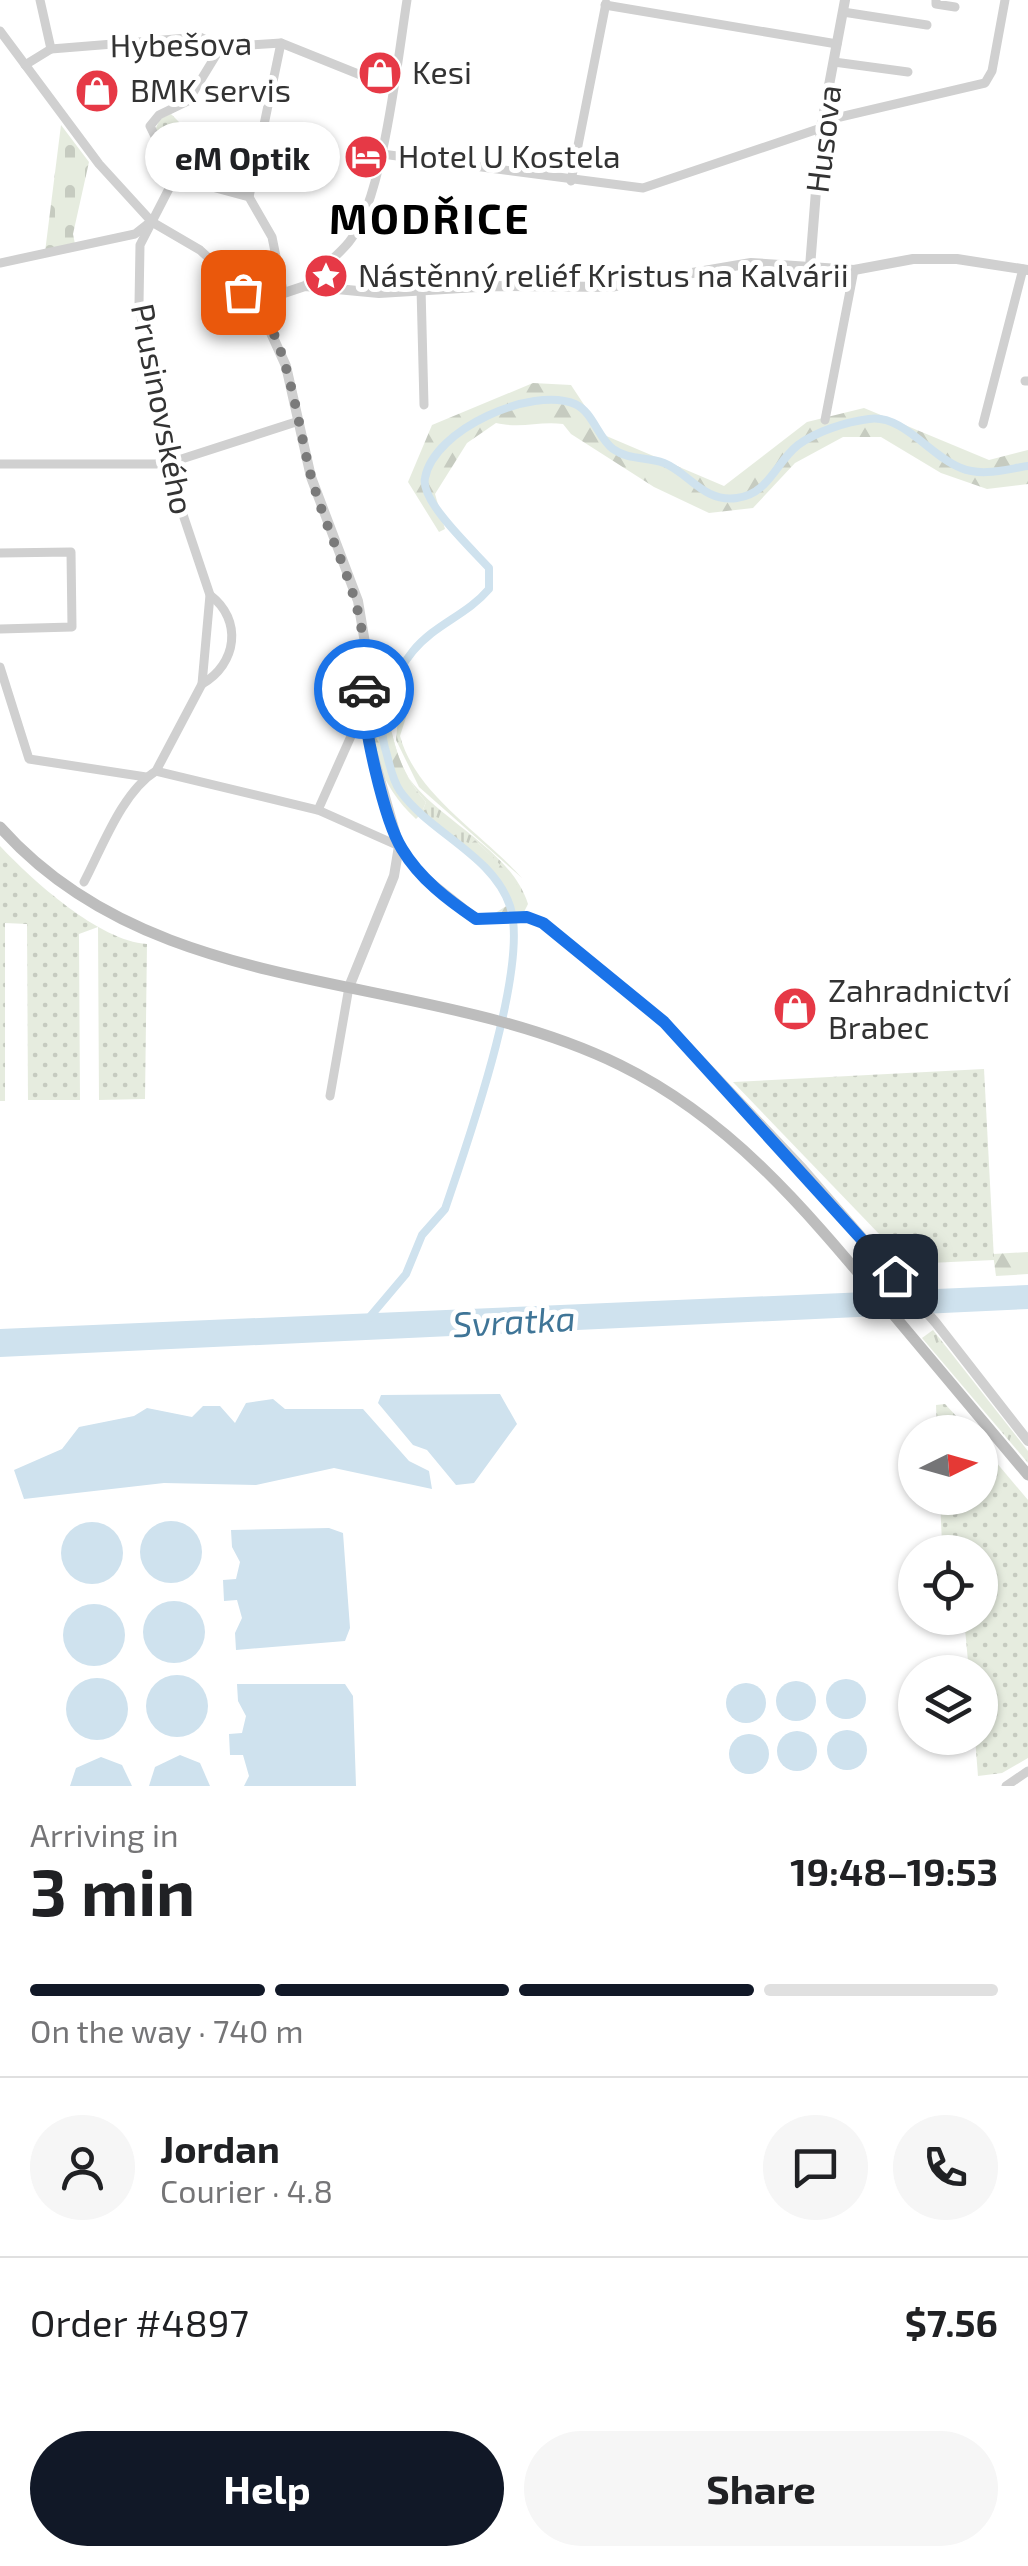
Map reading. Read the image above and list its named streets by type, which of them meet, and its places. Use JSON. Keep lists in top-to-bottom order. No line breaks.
{"streets":{"street":["Hybešova","Husova","Prusinovského"]},"districts":["MODŘICE"],"water":["Svratka"],"places":{"shop":["Kesi","BMK servis","Zahradnictví Brabec"],"hotel":["Hotel U Kostela"],"place":["Nástěnný reliéf Kristus na Kalvárii"],"other":["eM Optik"]},"north":"right","page":{"bubble":"eM Optik","heading":["3 min","Arriving in","19:48–19:53"],"panel":["Jordan","Courier · 4.8","Order #4897","$7.56"],"bar":"On the way · 740 m","buttons":["Help","Share"]}}
